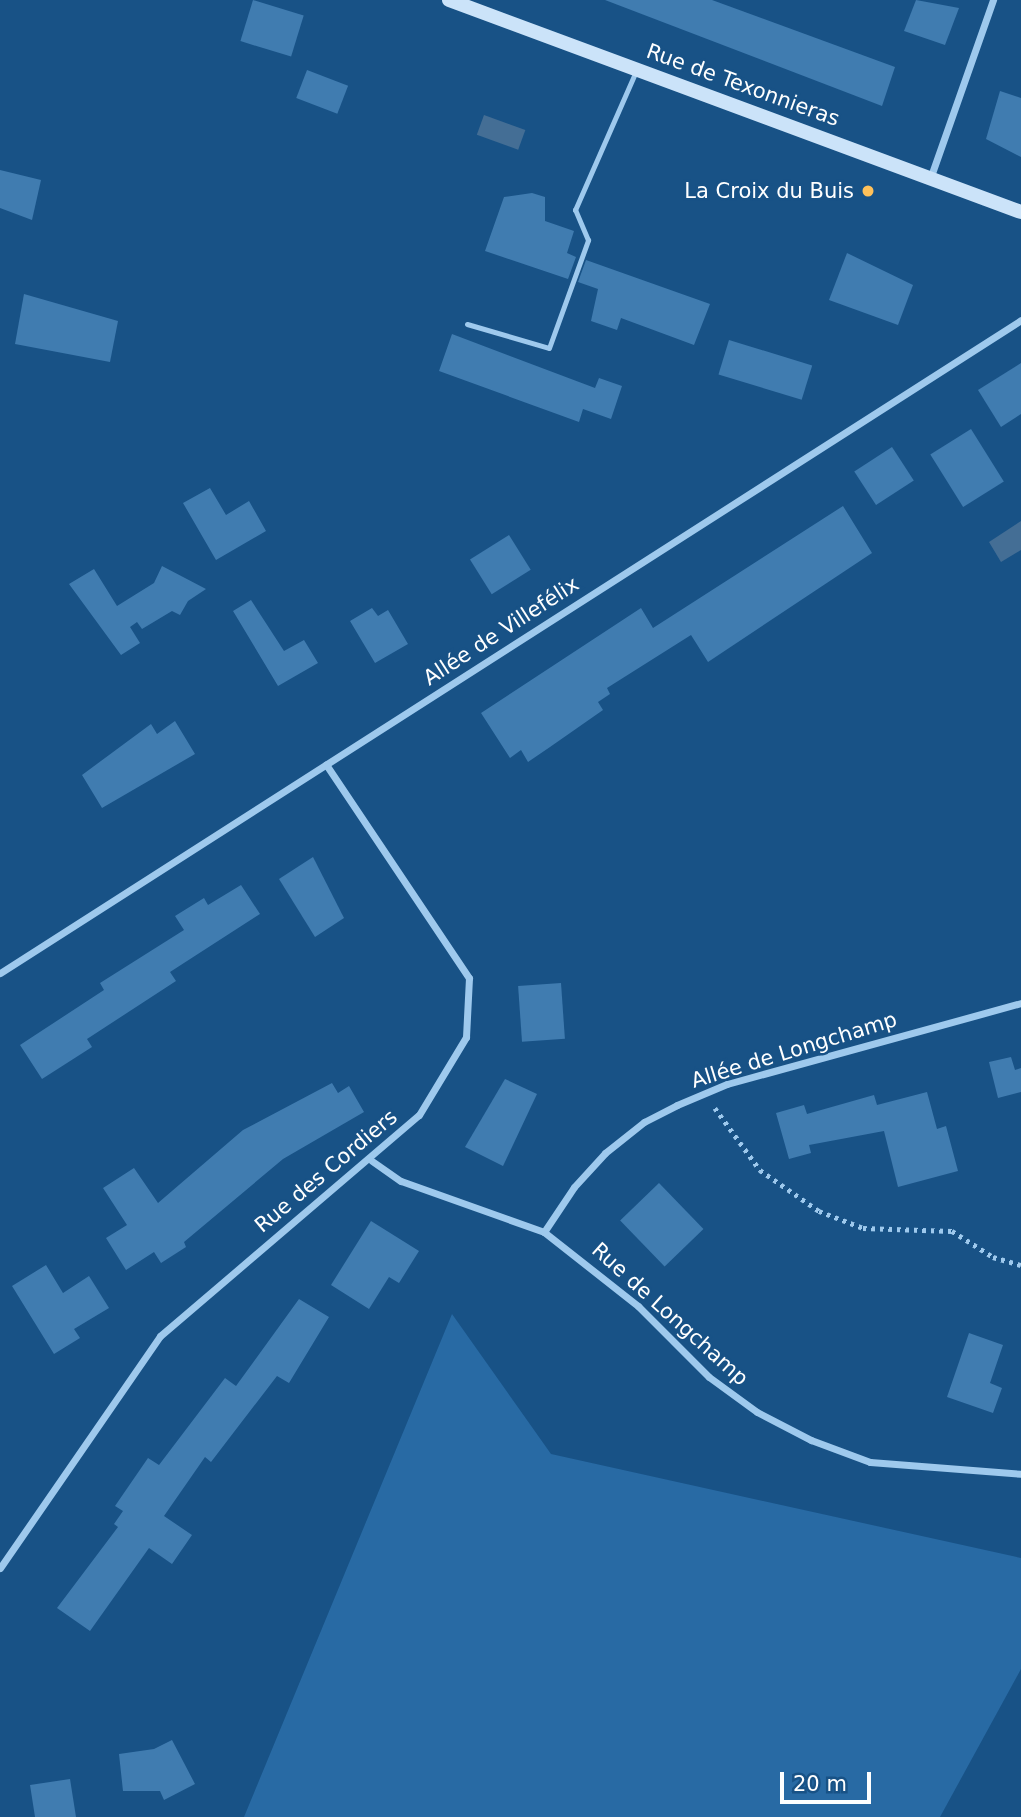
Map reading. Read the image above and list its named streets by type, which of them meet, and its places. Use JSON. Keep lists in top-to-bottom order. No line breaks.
{"streets":{"main road":["Rue de Texonnieras"],"street":["Allée de Villefélix","Allée de Longchamp","Rue des Cordiers","Rue de Longchamp"]},"crossings":[["Allée de Villefélix","Rue des Cordiers"],["Allée de Longchamp","Rue de Longchamp"],["Rue des Cordiers","Rue de Longchamp"]],"places":["La Croix du Buis"],"scale_bar":"20 m"}
